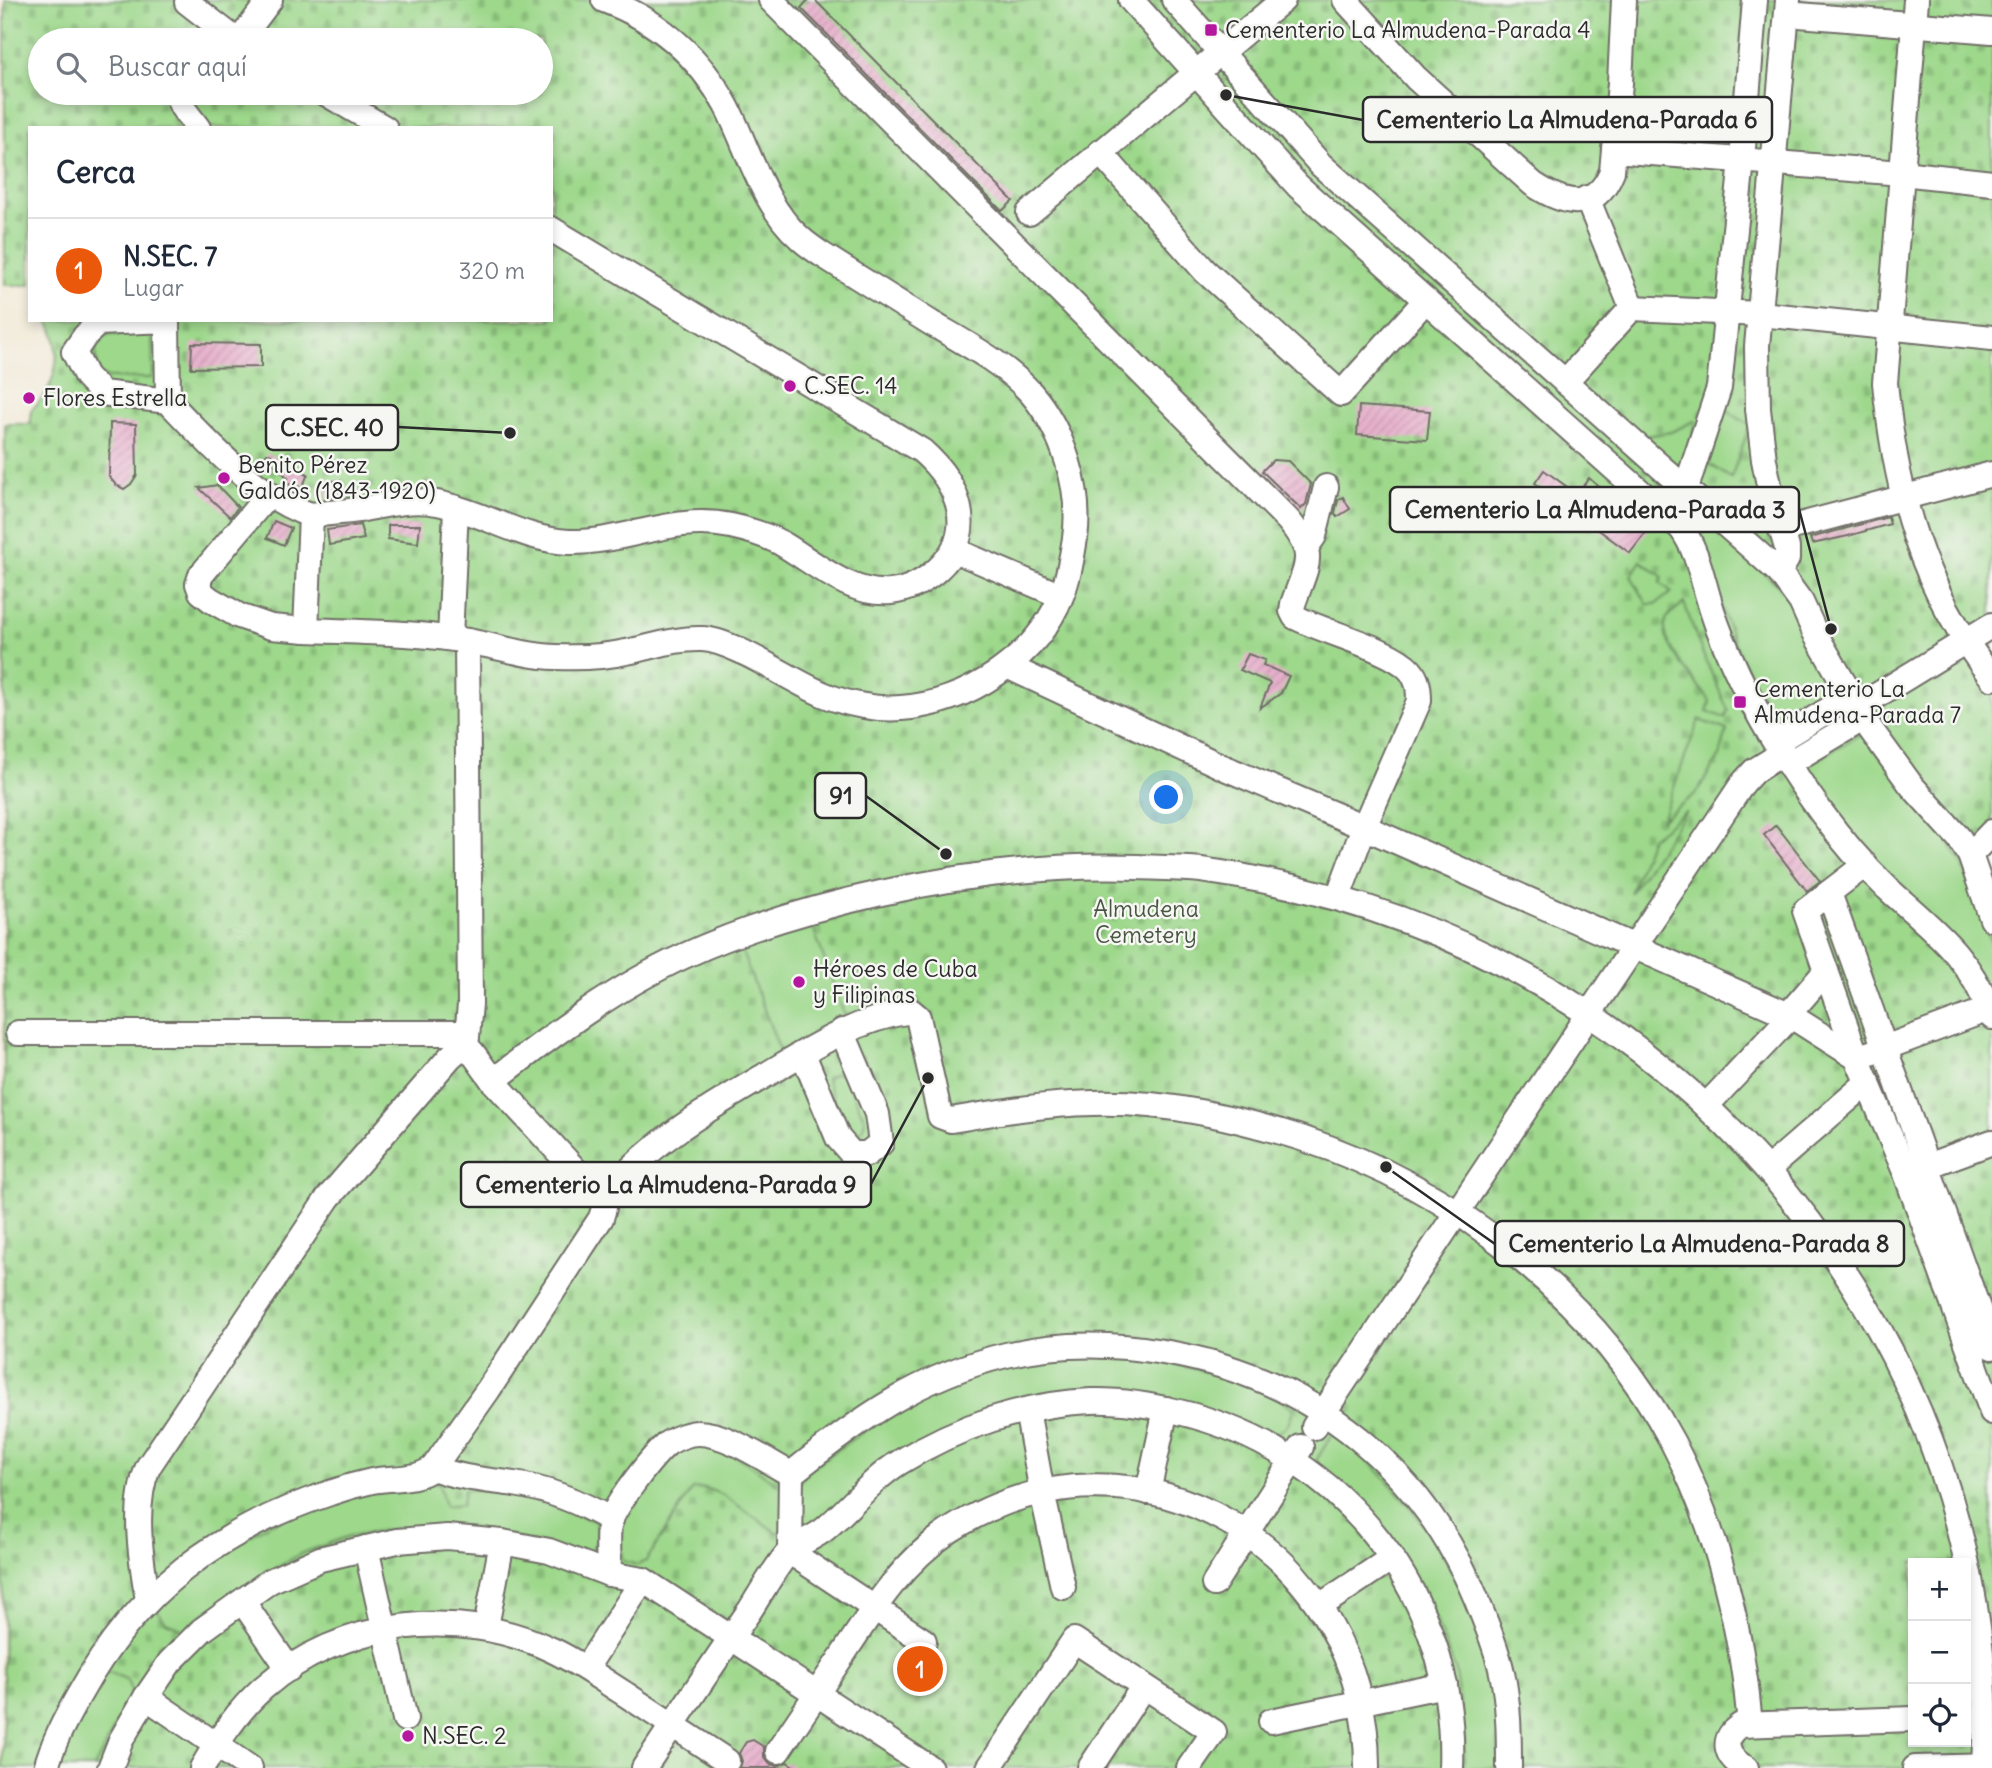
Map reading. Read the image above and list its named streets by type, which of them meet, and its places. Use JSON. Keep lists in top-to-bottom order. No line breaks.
{"parks":["Almudena Cemetery"],"places":{"transit":["Cementerio La Almudena-Parada 4","Cementerio La Almudena-Parada 7"],"other":["Cementerio La Almudena-Parada 6","C.SEC. 14","Flores Estrella","C.SEC. 40","Benito Pérez Galdós (1843-1920)","Cementerio La Almudena-Parada 3","91","Héroes de Cuba y Filipinas","Cementerio La Almudena-Parada 9","Cementerio La Almudena-Parada 8","N.SEC. 2"]},"page":{"search":"Buscar aquí","heading":"Cerca","list":[{"mark":"1","name":"N.SEC. 7","note":"Lugar","value":"320 m"}],"map_buttons":["+","−"],"pins":"1"}}
